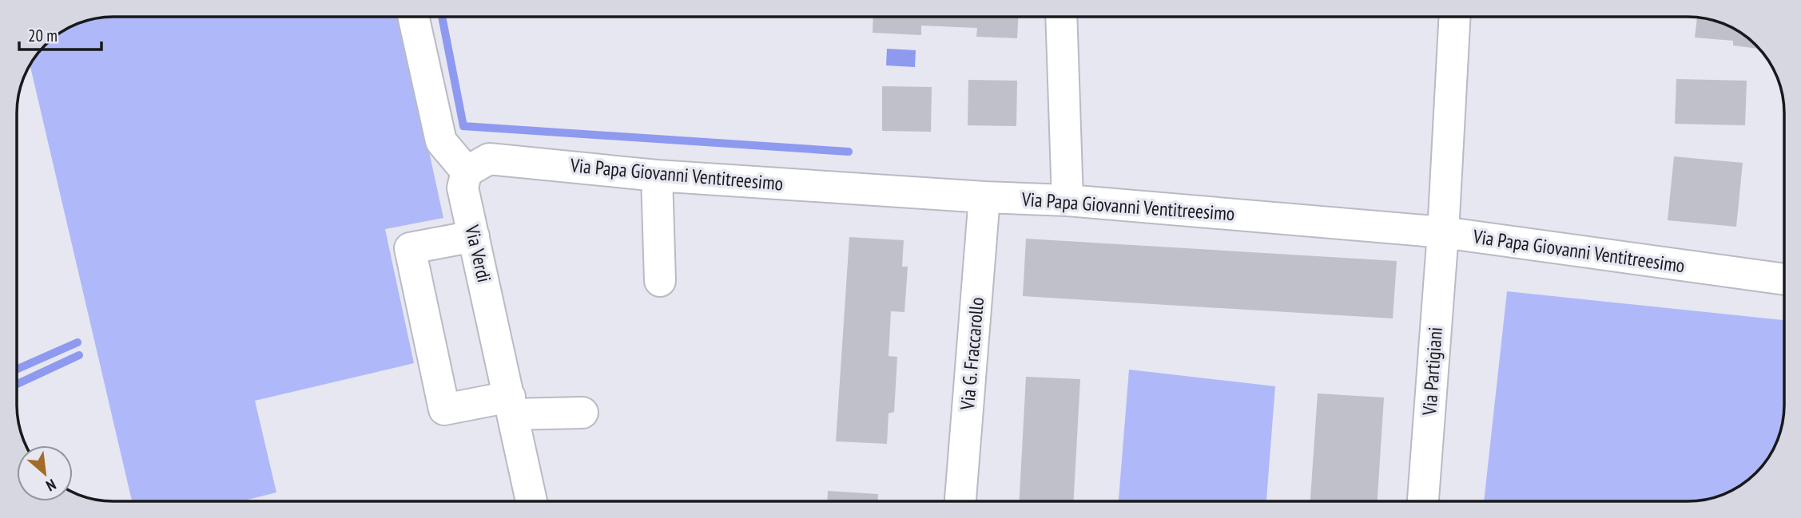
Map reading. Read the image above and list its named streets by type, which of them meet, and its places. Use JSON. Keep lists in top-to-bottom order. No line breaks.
{"streets":{"street":["Via Papa Giovanni Ventitreesimo","Via Verdi","Via G. Fraccarollo","Via Partigiani"]},"crossings":[["Via Papa Giovanni Ventitreesimo","Via Verdi"],["Via Papa Giovanni Ventitreesimo","Via G. Fraccarollo"],["Via Papa Giovanni Ventitreesimo","Via Partigiani"]],"scale_bar":"20 m","north":"bottom right"}
